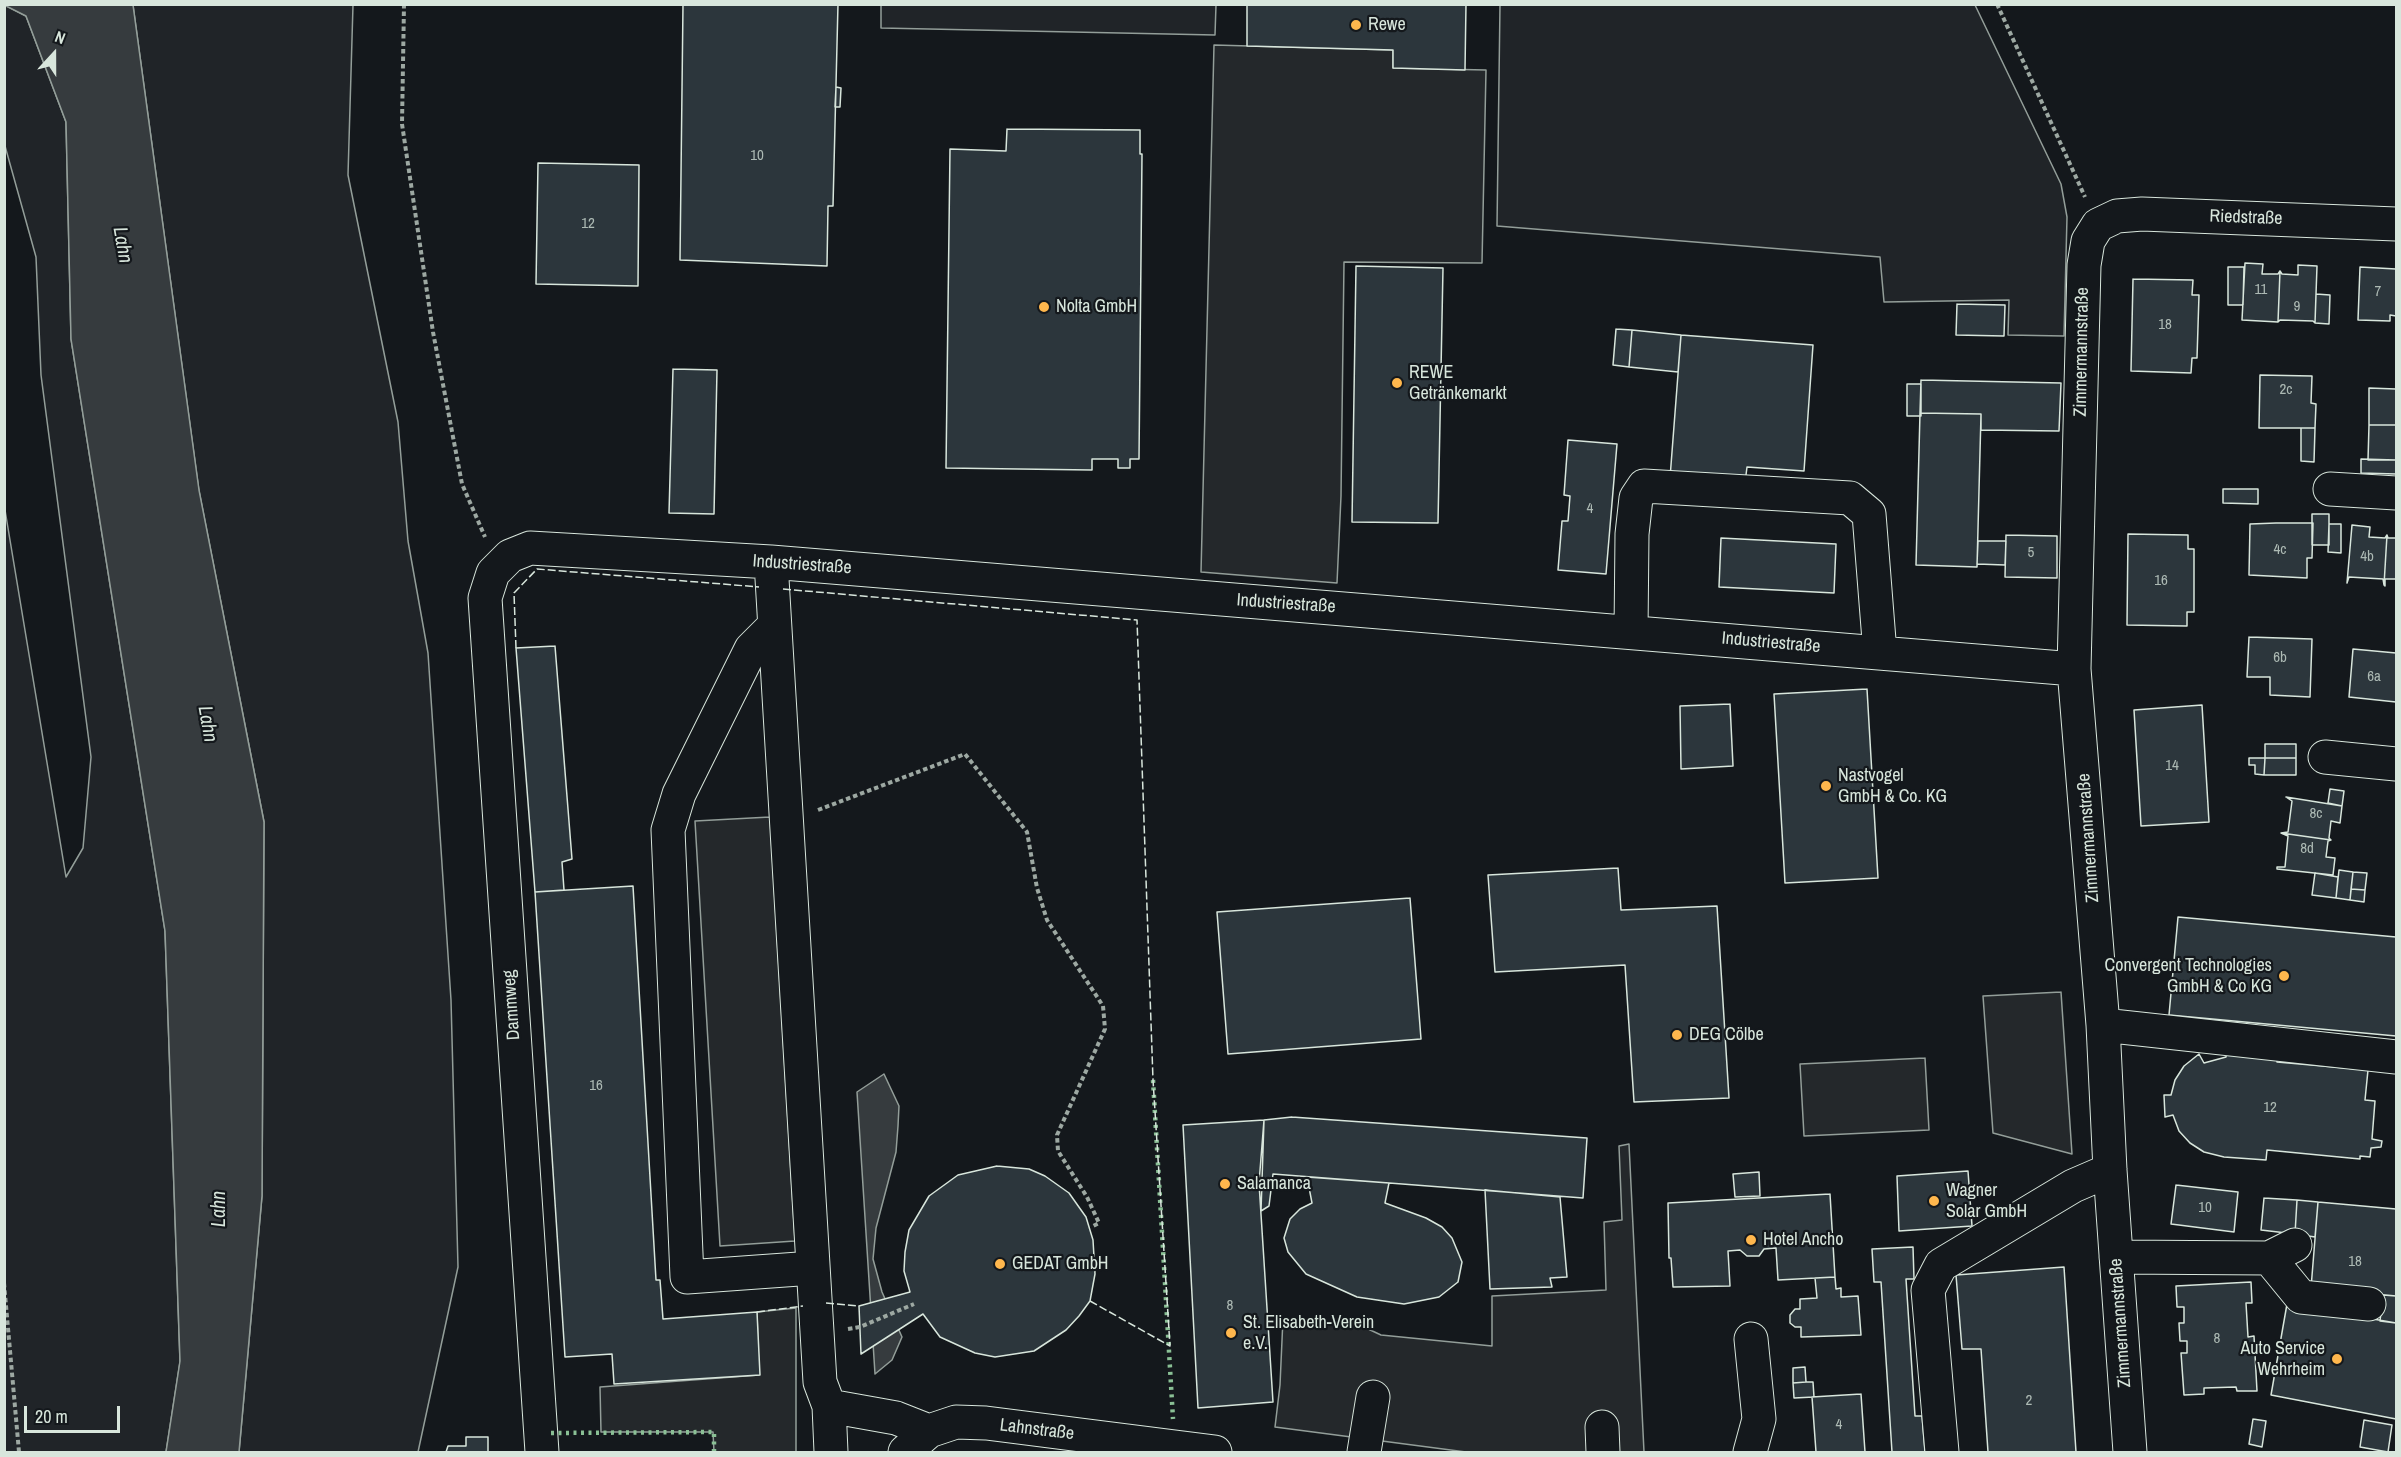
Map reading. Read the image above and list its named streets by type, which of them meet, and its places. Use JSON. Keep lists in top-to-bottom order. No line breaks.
{"streets":{"street":["Riedstraße","Zimmermannstraße","Industriestraße","Dammweg","Lahnstraße"]},"crossings":[["Riedstraße","Zimmermannstraße"],["Zimmermannstraße","Industriestraße"],["Industriestraße","Dammweg"]],"water":["Lahn"],"places":["Rewe","Nolta GmbH","REWE Getränkemarkt","Nastvogel GmbH & Co. KG","Convergent Technologies GmbH & Co KG","DEG Cölbe","Salamanca","Wagner Solar GmbH","Hotel Ancho","GEDAT GmbH","St. Elisabeth-Verein e.V.","Auto Service Wehrheim"],"house_numbers":["10","12","11","7","9","18","2c","4","4c","5","4b","16","6b","6a","14","8c","8d","16","12","10","18","8","8","2","4"],"scale_bar":"20 m","north":"top"}
